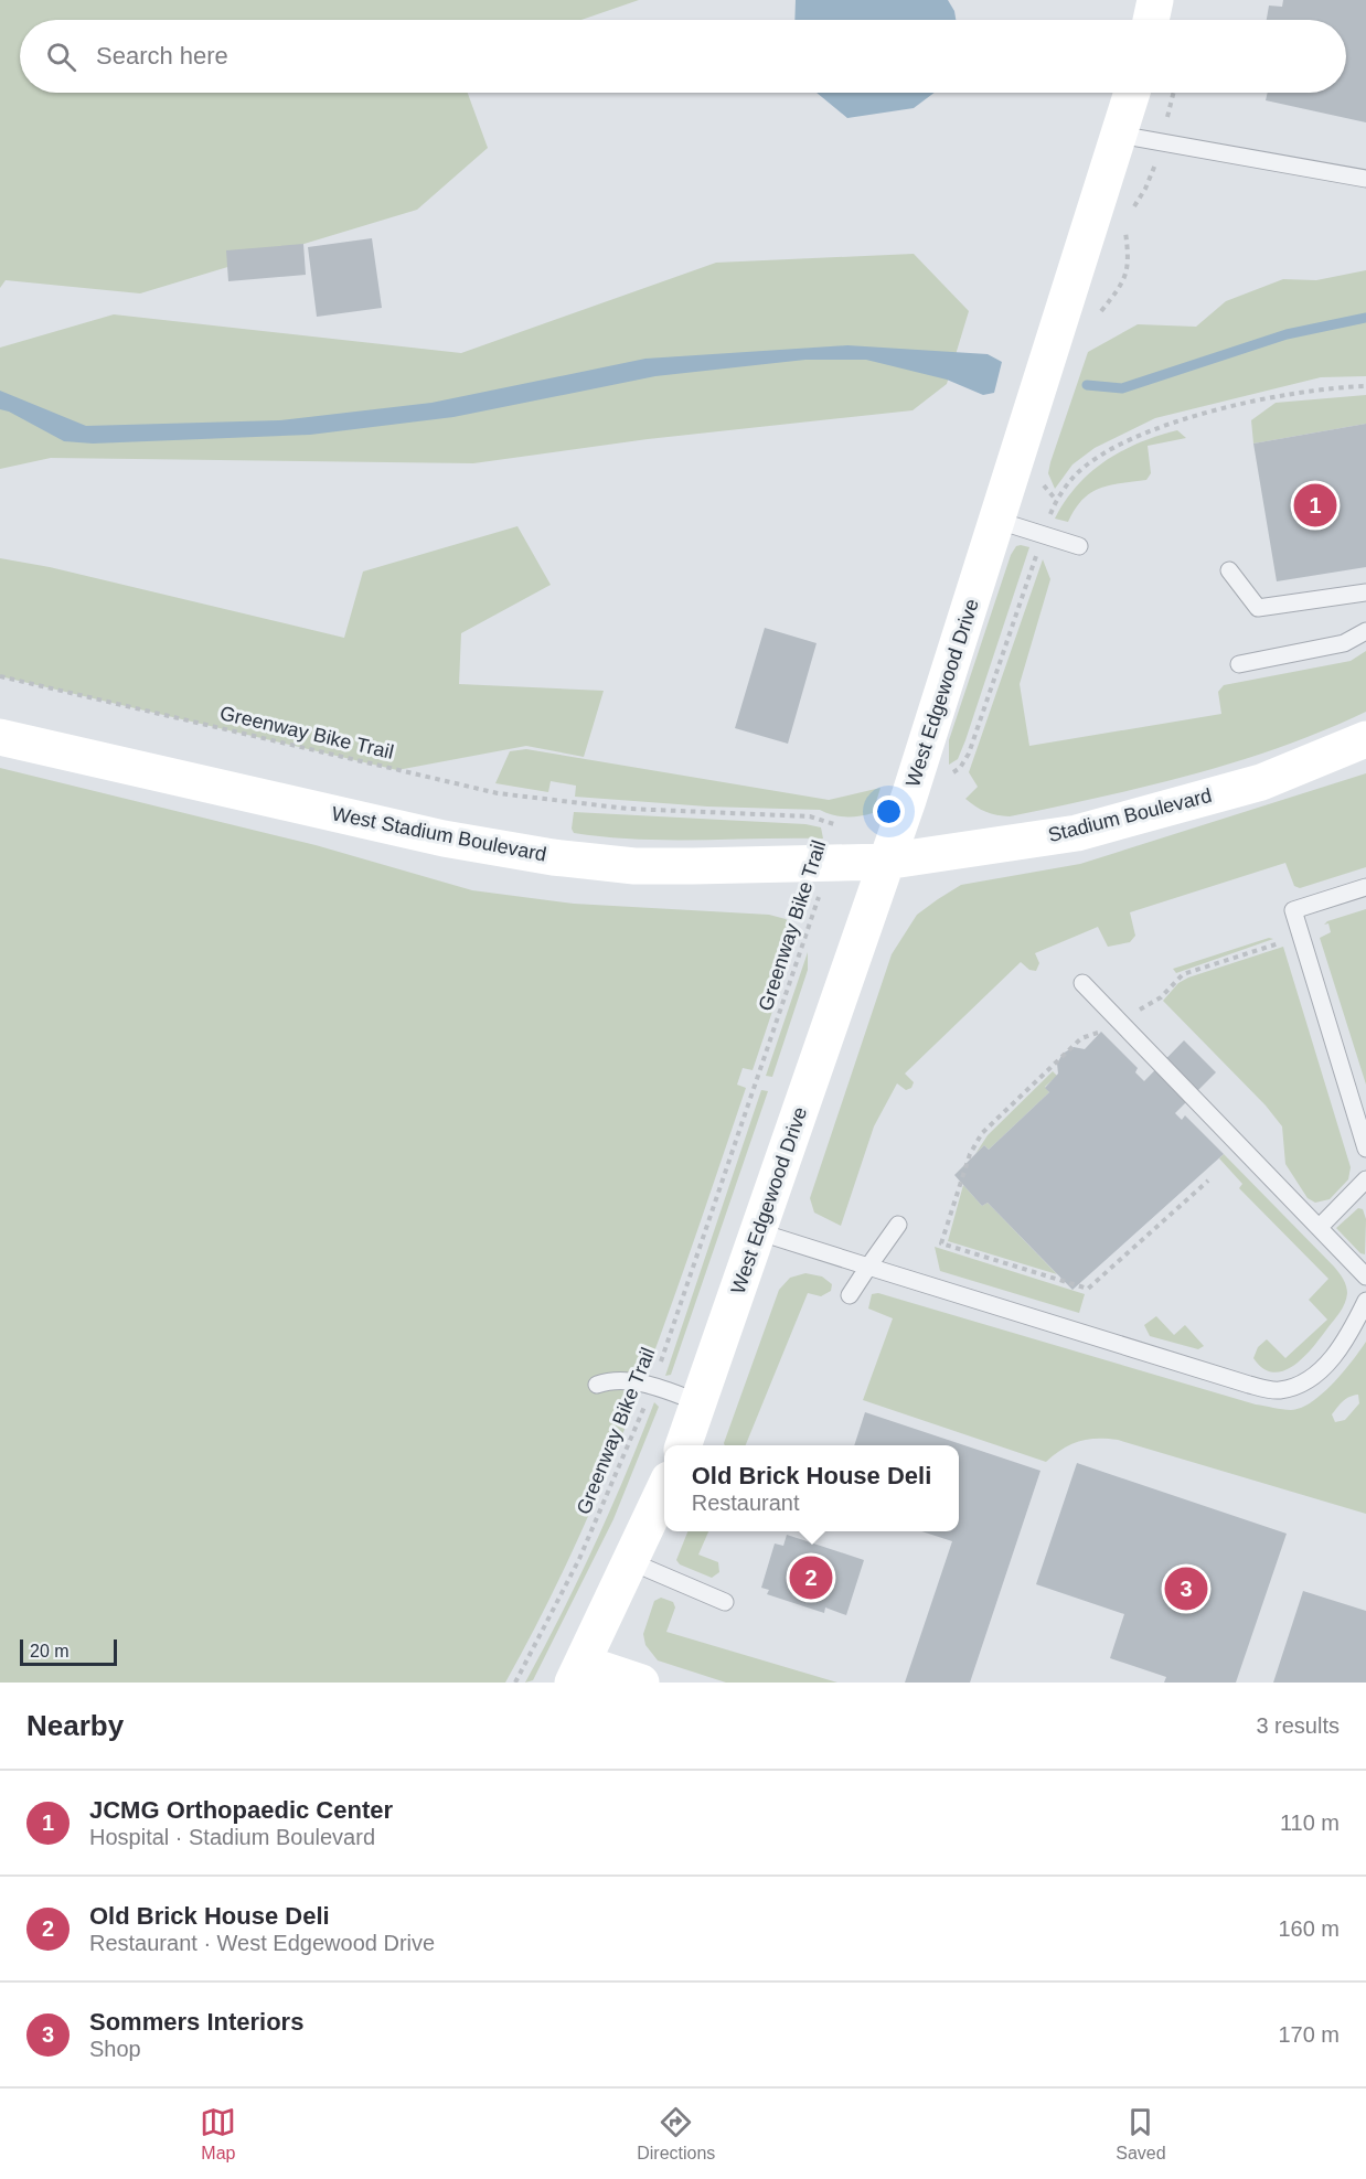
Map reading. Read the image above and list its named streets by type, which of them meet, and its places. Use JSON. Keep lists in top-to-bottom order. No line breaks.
{"streets":{"main road":["West Edgewood Drive","Stadium Boulevard","West Stadium Boulevard"],"path":["Greenway Bike Trail"]},"crossings":[["West Edgewood Drive","Stadium Boulevard"],["West Edgewood Drive","West Stadium Boulevard"],["Greenway Bike Trail","West Stadium Boulevard"],["Stadium Boulevard","West Stadium Boulevard"]],"scale_bar":"20 m","page":{"search":"Search here","pins":["1","2","3"],"popup":["Old Brick House Deli","Restaurant"],"scale":"20 m","heading":["Nearby","3 results"],"list":[{"mark":"1","name":"JCMG Orthopaedic Center","note":"Hospital · Stadium Boulevard","value":"110 m"},{"mark":"2","name":"Old Brick House Deli","note":"Restaurant · West Edgewood Drive","value":"160 m"},{"mark":"3","name":"Sommers Interiors","note":"Shop","value":"170 m"}],"nav":["Map","Directions","Saved"]}}
